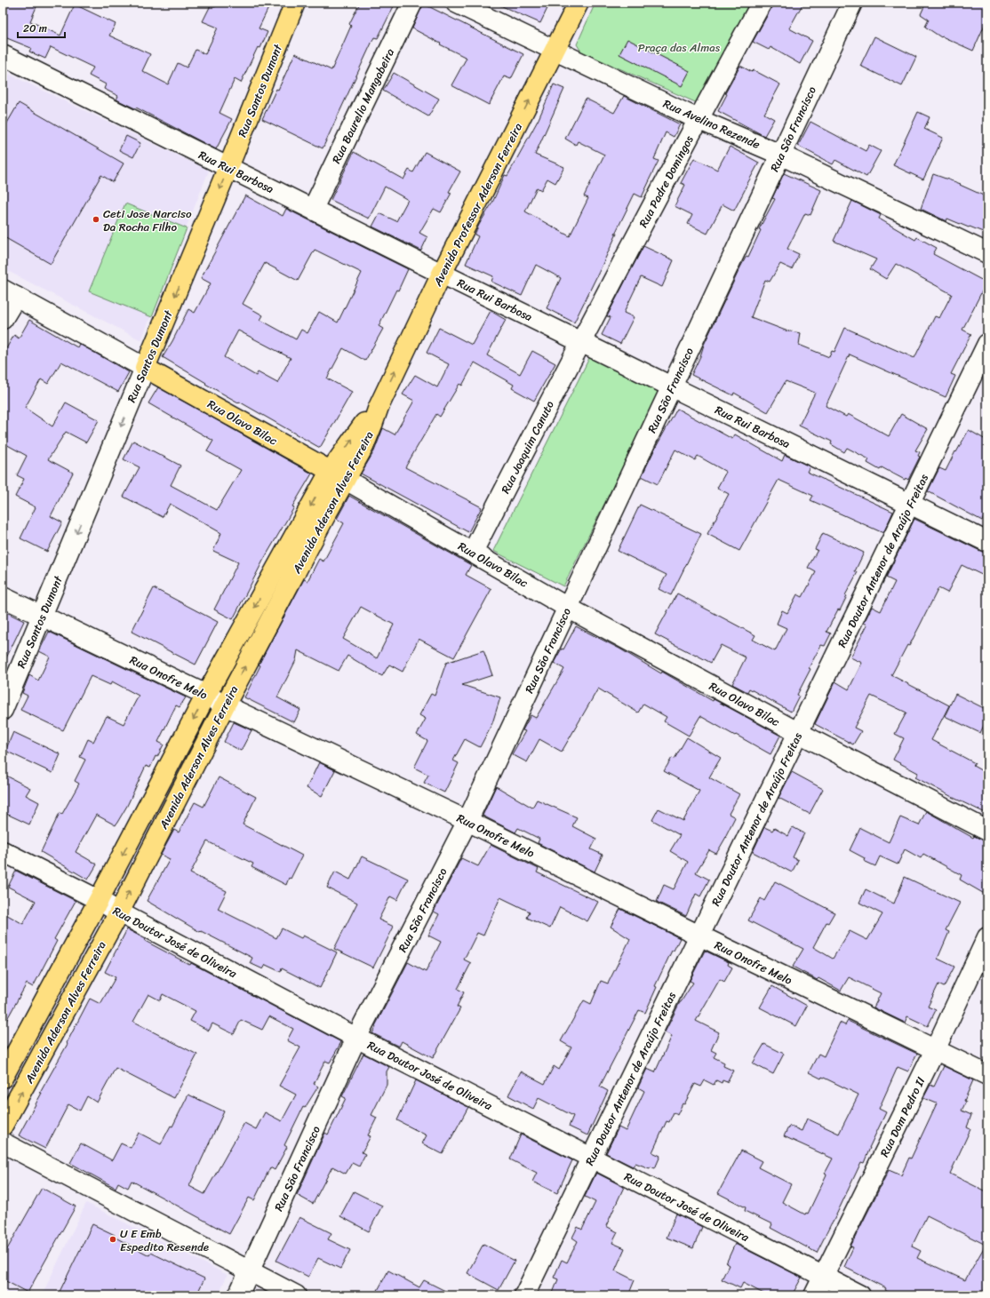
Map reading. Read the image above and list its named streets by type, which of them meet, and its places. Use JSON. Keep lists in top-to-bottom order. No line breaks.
{"streets":{"main road":["Rua Santos Dumont","Avenida Professor Aderson Ferreira","Rua Olavo Bilac","Avenida Aderson Alves Ferreira"],"street":["Rua Baurelio Mangabeira","Rua Avelino Rezende","Rua São Francisco","Rua Rui Barbosa","Rua Padre Domingos","Rua Joaquim Canuto","Rua Doutor Antenor de Araújo Freitas","Rua Onofre Melo","Rua Doutor José de Oliveira","Rua Dom Pedro II"]},"crossings":[["Rua Santos Dumont","Rua Rui Barbosa"],["Rua Santos Dumont","Rua Olavo Bilac"],["Rua Santos Dumont","Rua Onofre Melo"],["Rua Baurelio Mangabeira","Rua Rui Barbosa"],["Rua Avelino Rezende","Rua São Francisco"],["Rua Avelino Rezende","Rua Padre Domingos"],["Rua Avelino Rezende","Avenida Professor Aderson Ferreira"],["Rua São Francisco","Rua Rui Barbosa"],["Rua São Francisco","Rua Olavo Bilac"],["Rua São Francisco","Rua Onofre Melo"],["Rua São Francisco","Rua Doutor José de Oliveira"],["Rua Rui Barbosa","Rua Padre Domingos"],["Rua Rui Barbosa","Avenida Professor Aderson Ferreira"],["Rua Rui Barbosa","Rua Joaquim Canuto"],["Rua Rui Barbosa","Rua Doutor Antenor de Araújo Freitas"],["Rua Padre Domingos","Rua Joaquim Canuto"],["Avenida Professor Aderson Ferreira","Avenida Aderson Alves Ferreira"],["Rua Olavo Bilac","Rua Joaquim Canuto"],["Rua Olavo Bilac","Avenida Aderson Alves Ferreira"],["Rua Olavo Bilac","Rua Doutor Antenor de Araújo Freitas"],["Avenida Aderson Alves Ferreira","Rua Onofre Melo"],["Avenida Aderson Alves Ferreira","Rua Doutor José de Oliveira"],["Rua Doutor Antenor de Araújo Freitas","Rua Onofre Melo"],["Rua Doutor Antenor de Araújo Freitas","Rua Doutor José de Oliveira"],["Rua Onofre Melo","Rua Dom Pedro II"],["Rua Doutor José de Oliveira","Rua Dom Pedro II"]],"one_way":["Rua Santos Dumont","Avenida Professor Aderson Ferreira"],"parks":["Praça das Almas"],"places":["Ceti Jose Narciso Da Rocha Filho","U E Emb Espedito Resende"],"scale_bar":"20 m"}
